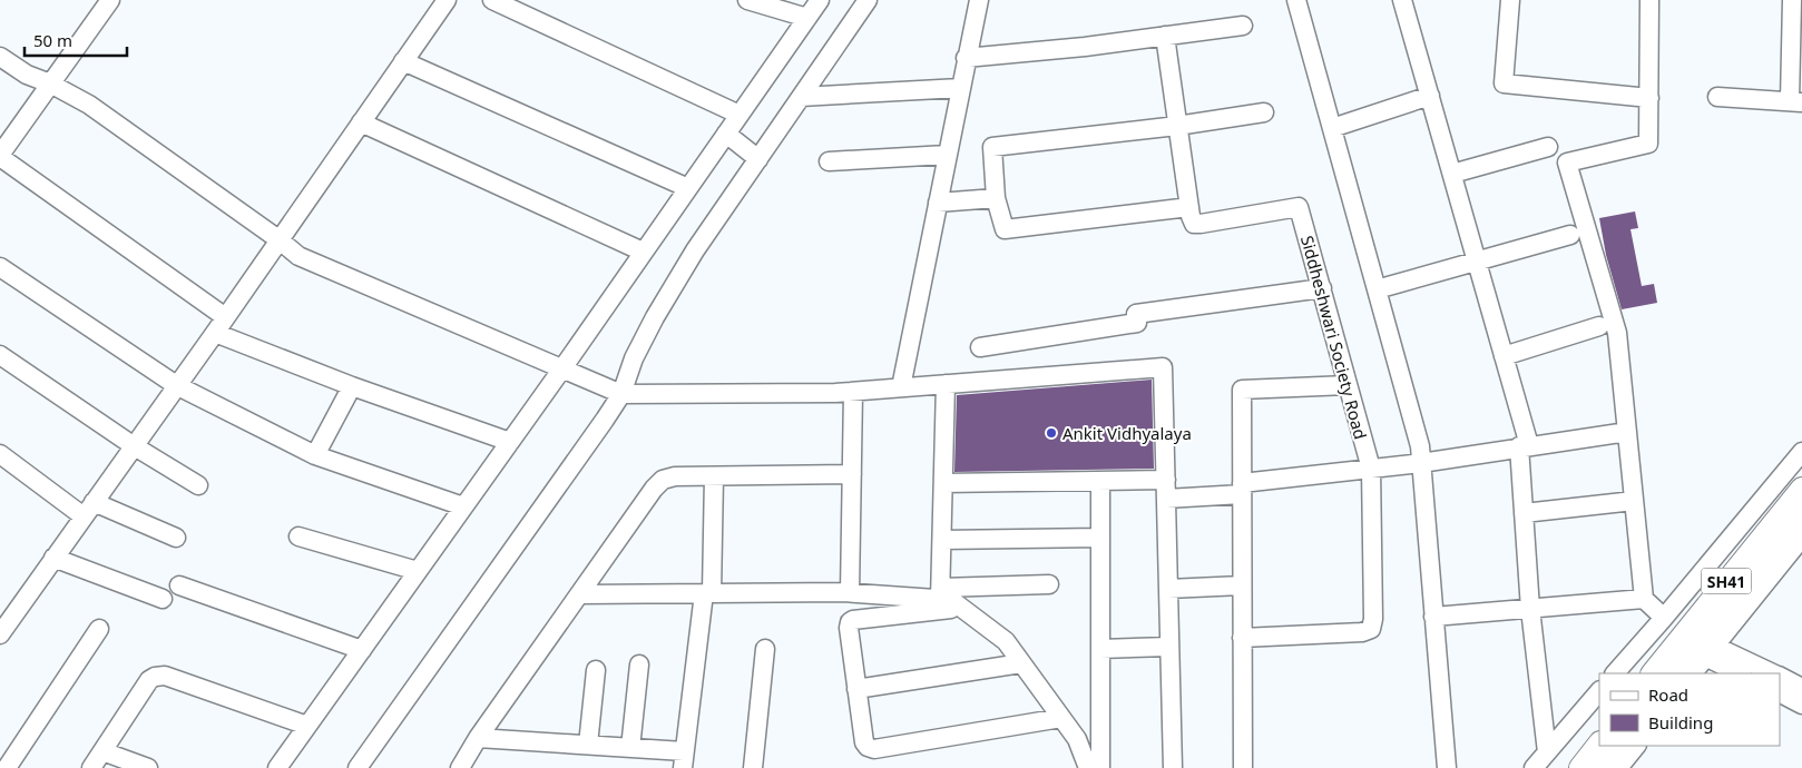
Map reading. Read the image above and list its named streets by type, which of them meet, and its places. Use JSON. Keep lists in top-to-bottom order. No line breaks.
{"streets":{"main road":["SH41"],"street":["Siddheshwari Society Road"]},"places":["Ankit Vidhyalaya"],"legend":["Road","Building"],"scale_bar":"50 m"}
